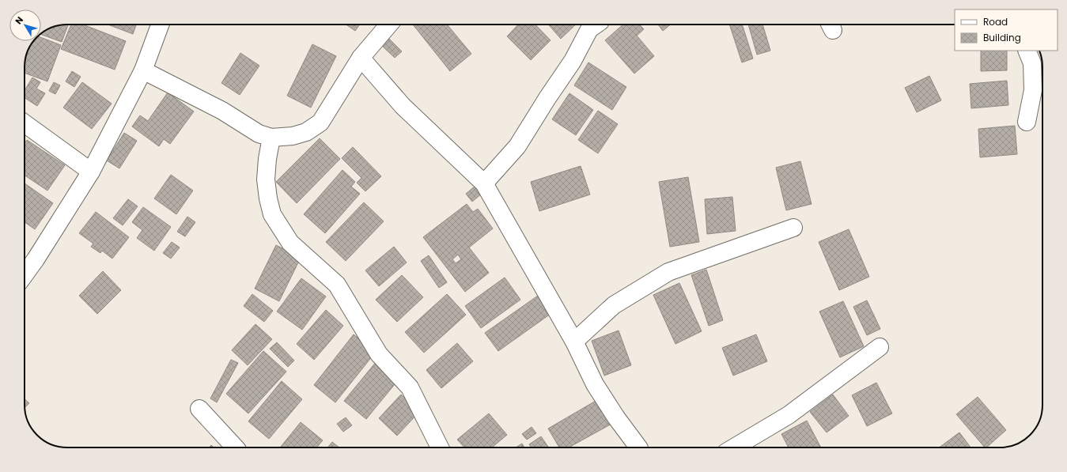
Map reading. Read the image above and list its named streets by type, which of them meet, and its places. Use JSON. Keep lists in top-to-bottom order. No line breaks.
{"legend":["Road","Building"],"north":"top left"}
